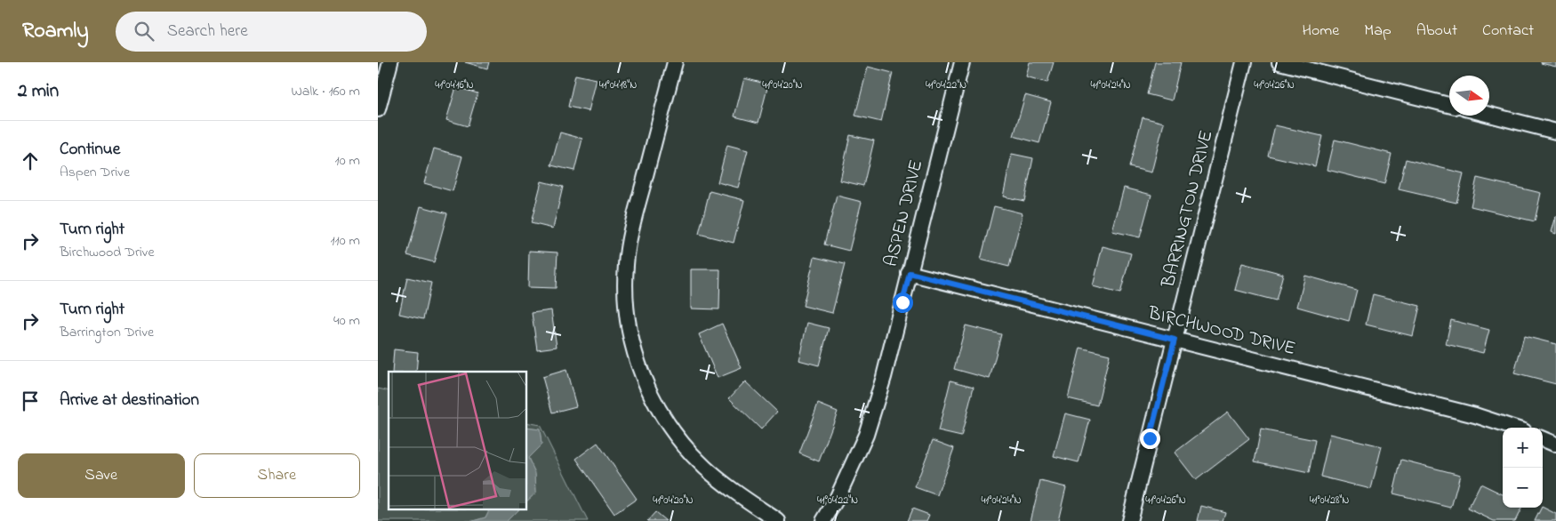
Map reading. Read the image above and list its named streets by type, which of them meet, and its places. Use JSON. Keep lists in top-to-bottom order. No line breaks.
{"streets":{"street":["BARRINGTON DRIVE","ASPEN DRIVE","BIRCHWOOD DRIVE"]},"crossings":[["BARRINGTON DRIVE","BIRCHWOOD DRIVE"],["ASPEN DRIVE","BIRCHWOOD DRIVE"]],"north":"right","page":{"header":"Roamly","search":"Search here","nav":["Home","Map","About","Contact"],"heading":["2 min","Walk · 160 m"],"list":[["Continue","Aspen Drive","10 m"],["Turn right","Birchwood Drive","110 m"],["Turn right","Barrington Drive","40 m"],"Arrive at destination"],"map_buttons":["+","−"],"buttons":["Save","Share"]},"coordinates":["41°04'16\"N","41°04'18\"N","41°04'20\"N","41°04'22\"N","41°04'24\"N","41°04'26\"N","41°04'28\"N"]}
